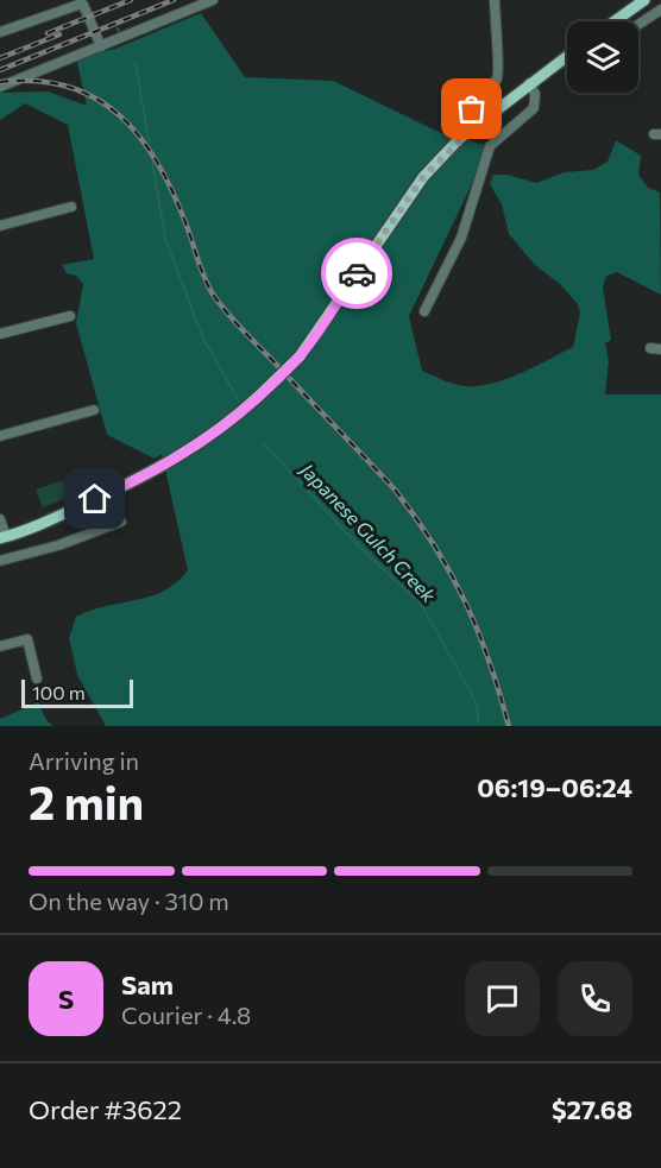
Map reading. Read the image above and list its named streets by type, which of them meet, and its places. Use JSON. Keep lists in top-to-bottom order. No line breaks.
{"water":["Japanese Gulch Creek"],"scale_bar":"100 m","page":{"scale":"100 m","heading":["2 min","Arriving in","06:19–06:24"],"panel":["Sam","Courier · 4.8","Order #3622","$27.68"],"bar":"On the way · 310 m","round":"S"}}
